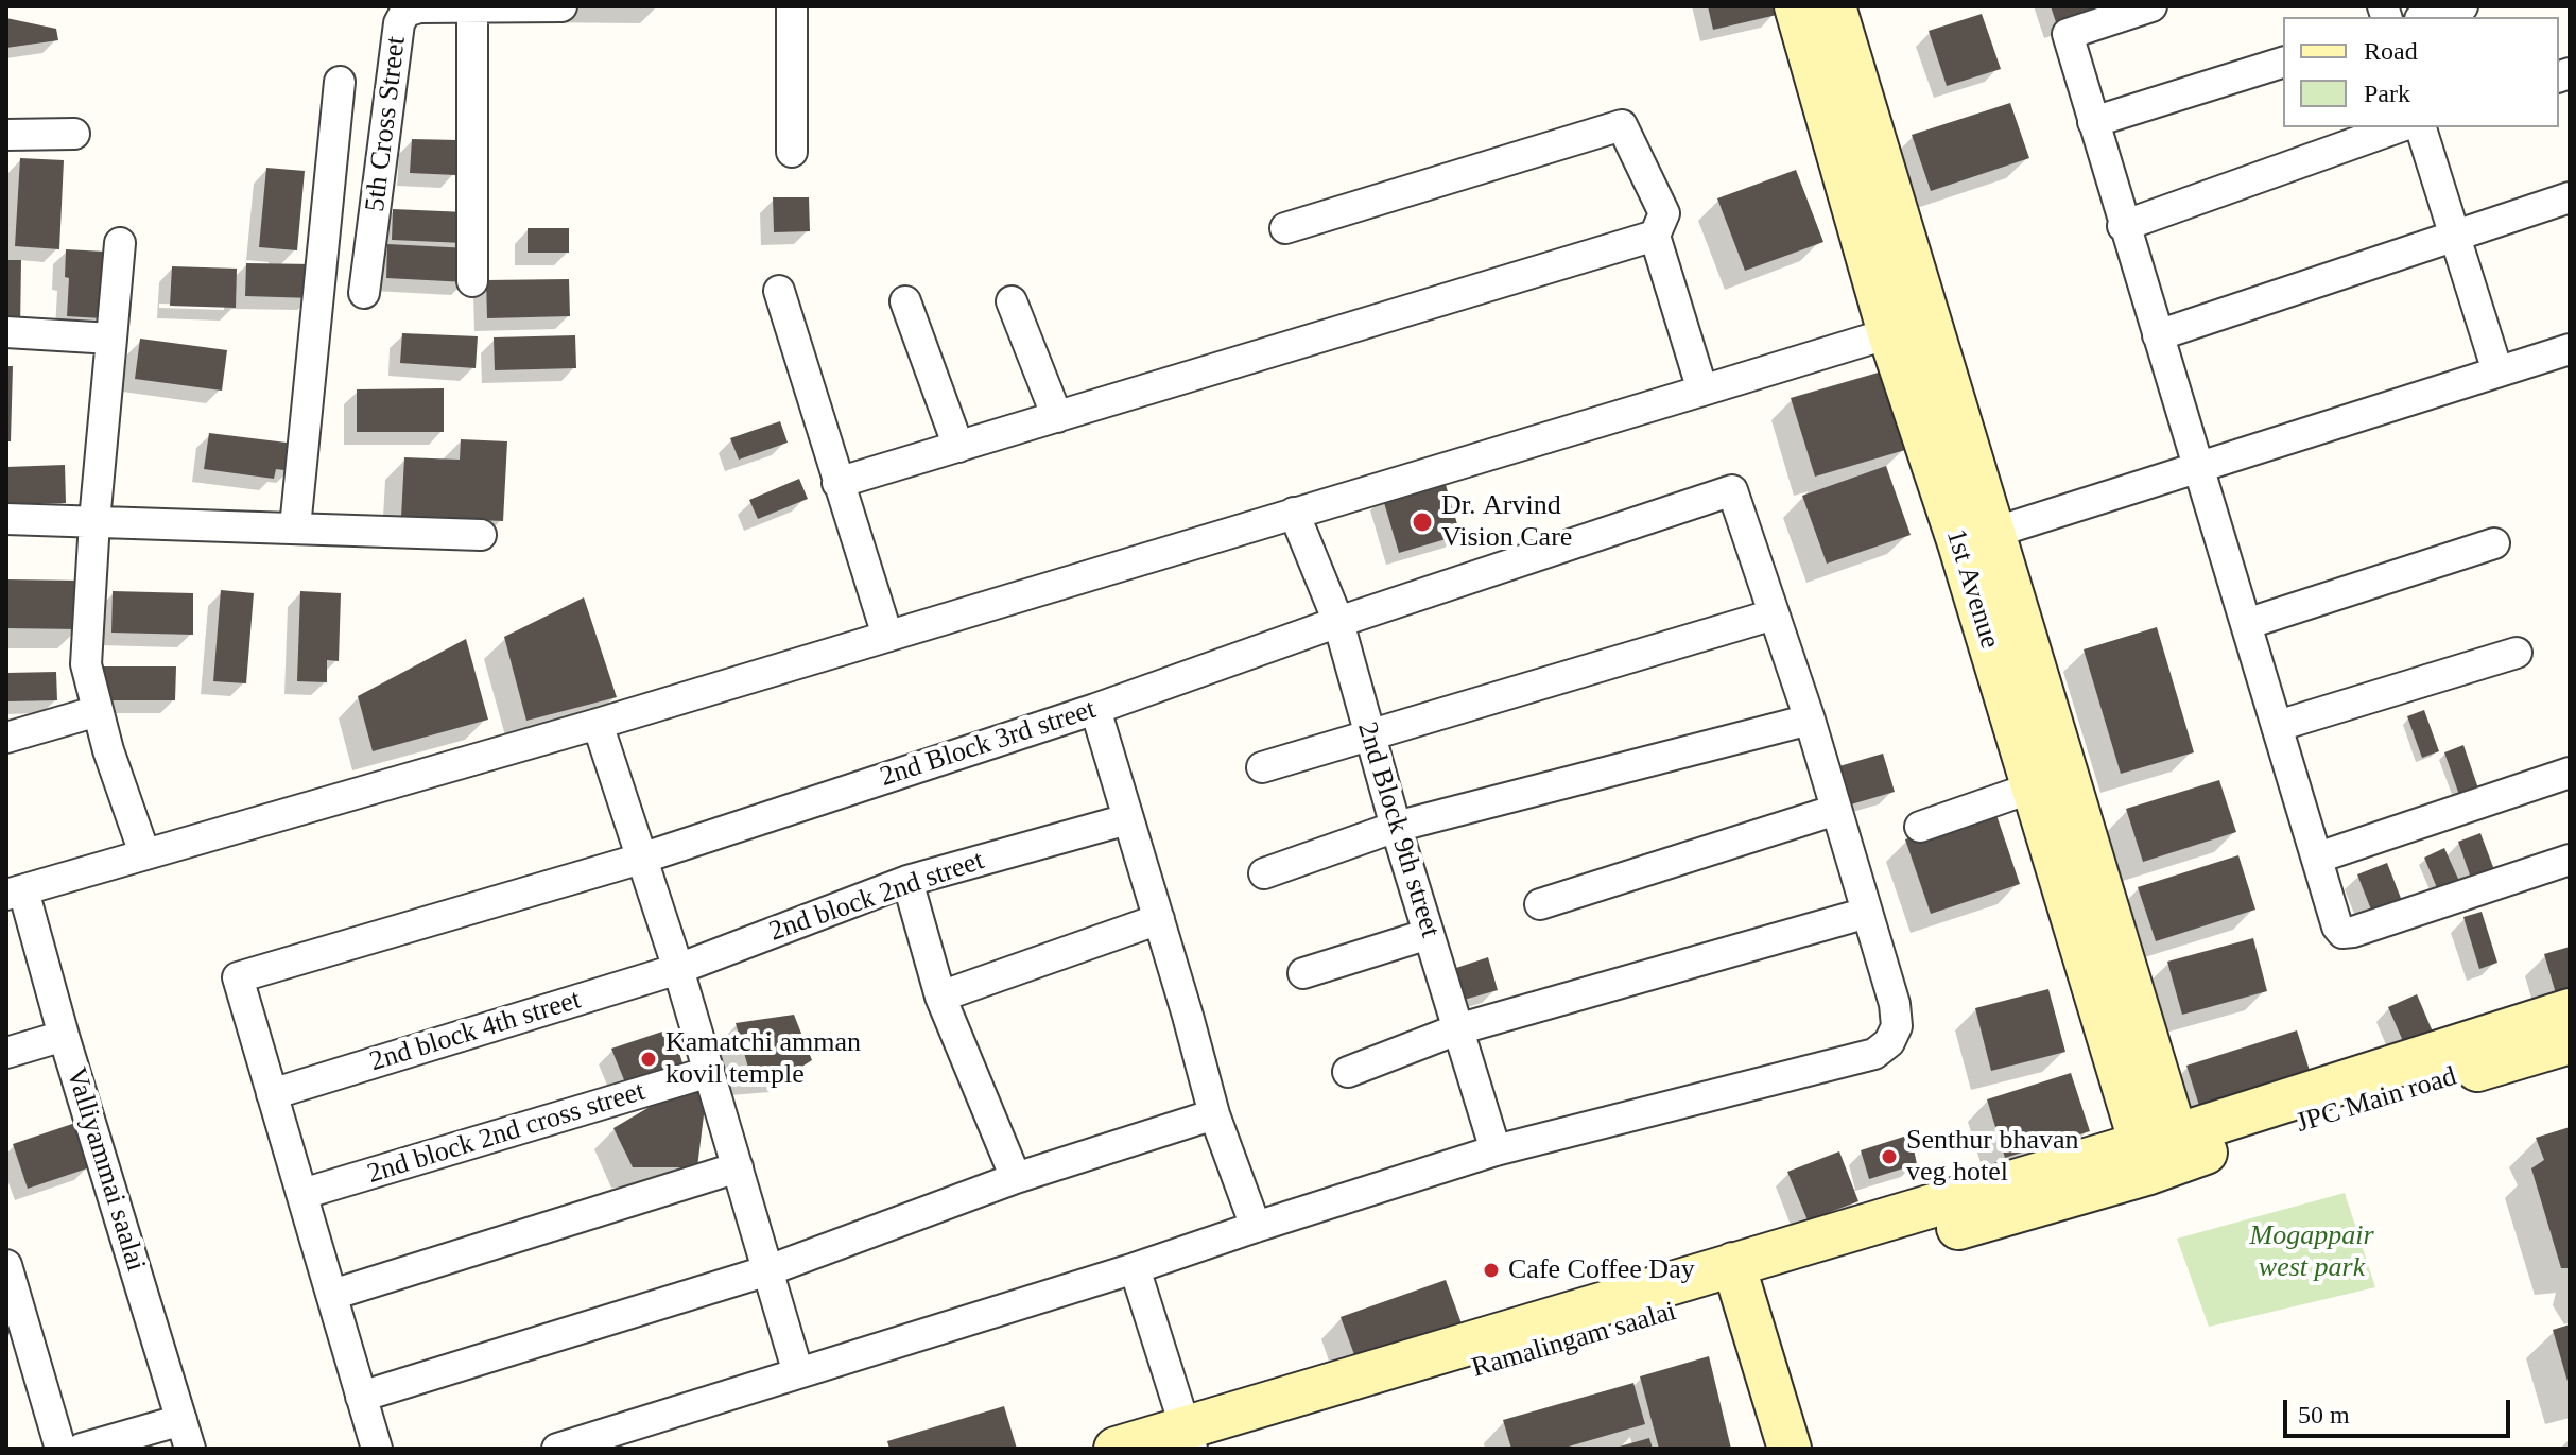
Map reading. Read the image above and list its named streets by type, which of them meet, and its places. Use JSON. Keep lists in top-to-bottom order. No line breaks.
{"streets":{"main road":["1st Avenue","JPC Main road"],"street":["5th Cross Street","2nd Block 3rd street","2nd Block 9th street","2nd block 2nd street","2nd block 4th street","2nd block 2nd cross street","Valliyammai saalai"]},"crossings":[["1st Avenue","JPC Main road"],["2nd Block 3rd street","2nd Block 9th street"],["2nd Block 3rd street","2nd block 4th street"],["2nd block 2nd street","2nd block 4th street"]],"parks":["Mogappair west park"],"places":["Dr. Arvind Vision Care","Kamatchi amman kovil temple","Senthur bhavan veg hotel","Cafe Coffee Day"],"legend":["Road","Park"],"scale_bar":"50 m"}
